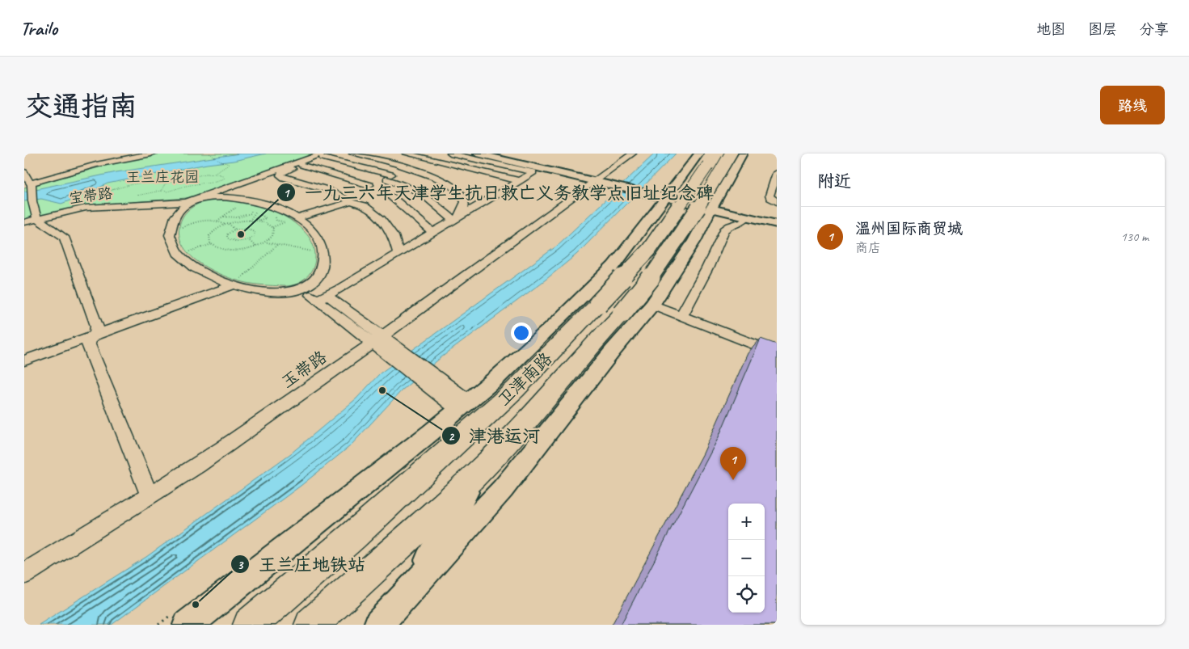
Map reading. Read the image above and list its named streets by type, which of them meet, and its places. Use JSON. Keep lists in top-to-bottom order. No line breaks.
{"streets":{"highway":["卫津南路"],"street":["宝带路","玉带路"]},"parks":["王兰庄花园"],"places":["一九三六年天津学生抗日救亡义务教学点旧址纪念碑","津港运河","王兰庄地铁站"],"page":{"header":"Trailo","nav":["地图","图层","分享"],"buttons":"路线","title":"交通指南","heading":"附近","list":[{"mark":"1","name":"温州国际商贸城","note":"商店","value":"130 m"}],"pins":"1","map_buttons":["+","−"]}}
